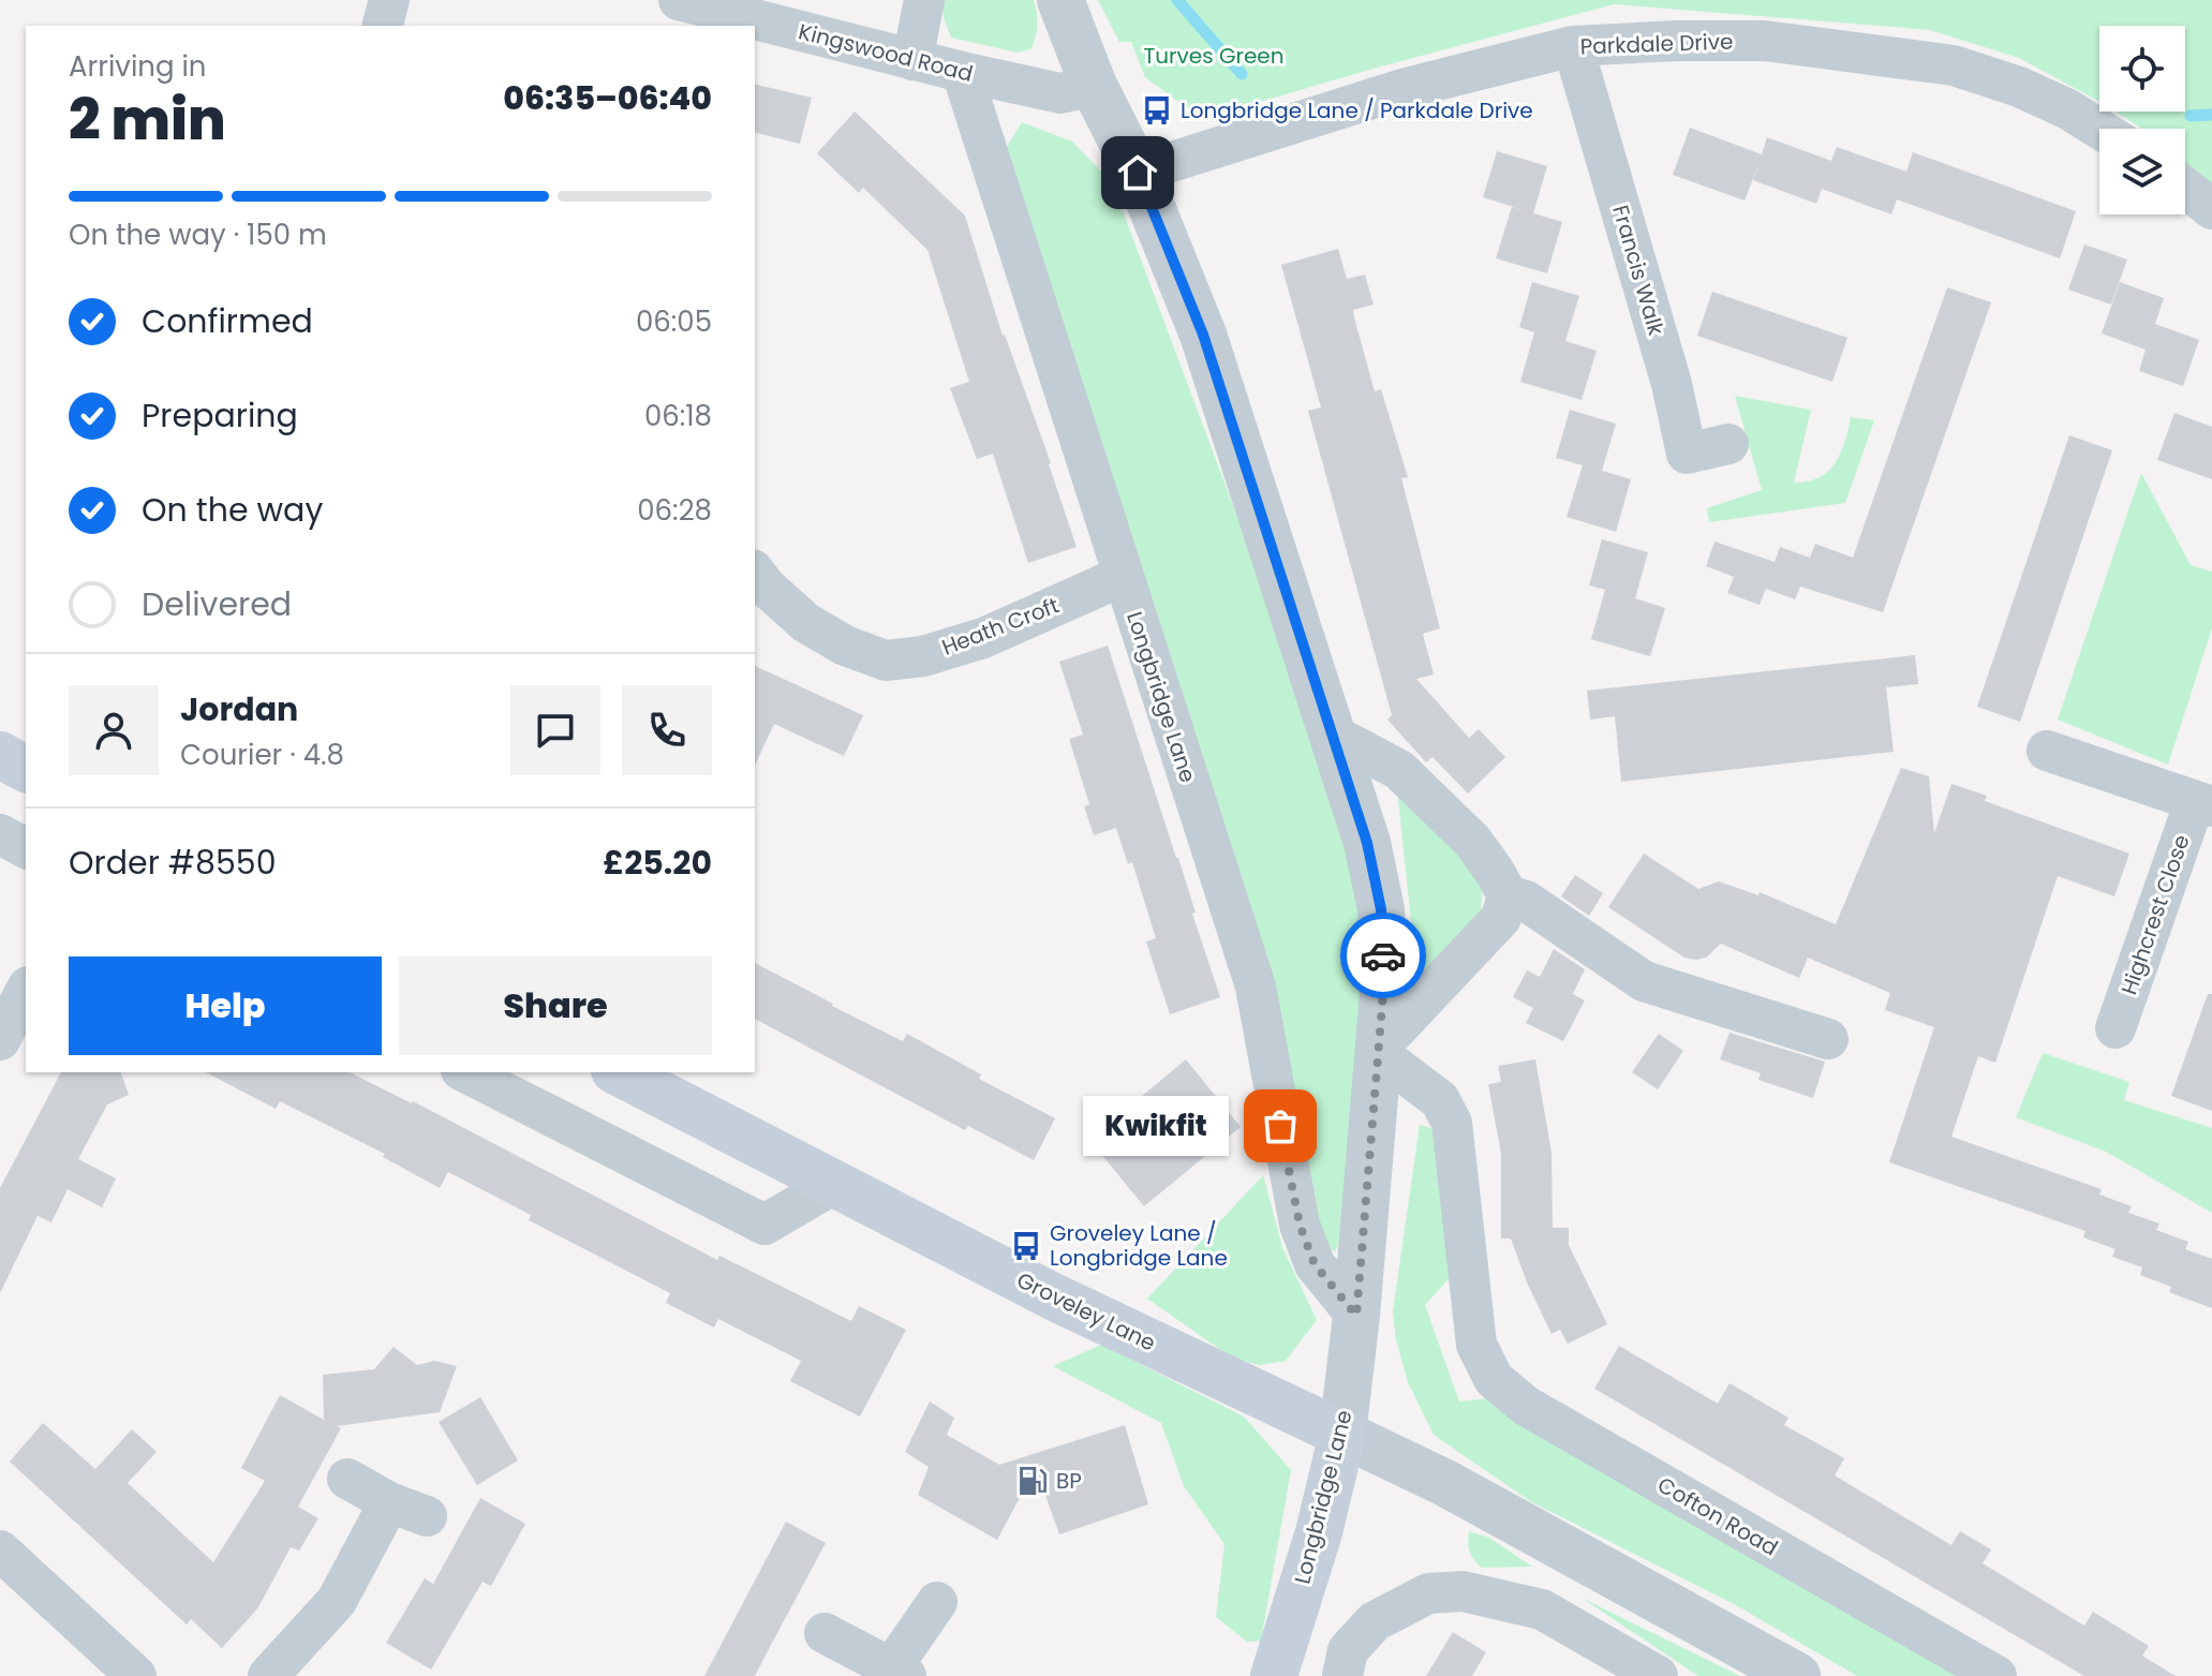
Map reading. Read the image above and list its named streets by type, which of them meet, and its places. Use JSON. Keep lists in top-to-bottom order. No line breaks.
{"streets":{"main road":["Longbridge Lane","Groveley Lane"],"street":["Parkdale Drive","Kingswood Road","Francis Walk","Heath Croft","Highcrest Close","Cofton Road"]},"crossings":[["Parkdale Drive","Francis Walk"],["Parkdale Drive","Longbridge Lane"],["Kingswood Road","Longbridge Lane"],["Heath Croft","Longbridge Lane"],["Longbridge Lane","Groveley Lane"],["Longbridge Lane","Cofton Road"]],"parks":["Turves Green"],"places":{"bus stop":["Longbridge Lane / Parkdale Drive","Groveley Lane / Longbridge Lane"],"other":["Kwikfit"],"fuel station":["BP"]},"page":{"heading":["2 min","Arriving in","06:35–06:40"],"panel":["Jordan","Courier · 4.8","Order #8550","£25.20"],"bar":"On the way · 150 m","list":[["Confirmed","06:05"],["Preparing","06:18"],["On the way","06:28"],"Delivered"],"buttons":["Help","Share"],"bubble":"Kwikfit"}}
